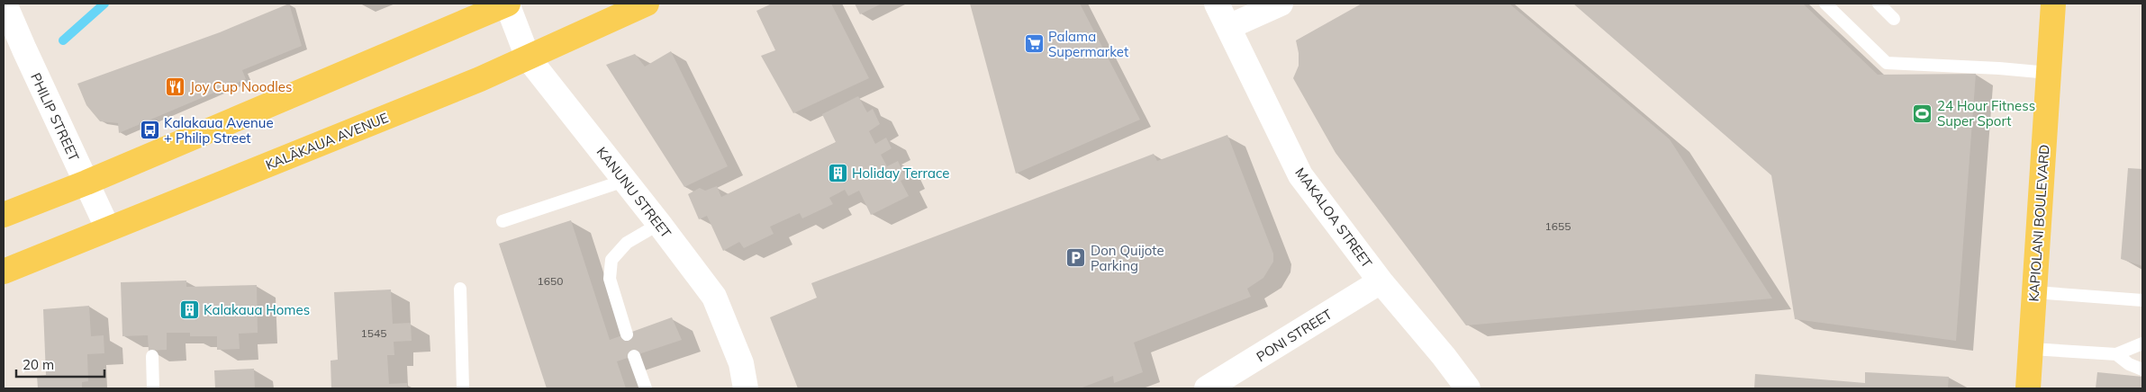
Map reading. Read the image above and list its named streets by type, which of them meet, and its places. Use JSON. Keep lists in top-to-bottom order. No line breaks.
{"streets":{"main road":["KALĀKAUA AVENUE","KAPIOLANI BOULEVARD"],"street":["PHILIP STREET","KANUNU STREET","MAKALOA STREET","PONI STREET"]},"crossings":[["PHILIP STREET","KALĀKAUA AVENUE"],["KALĀKAUA AVENUE","KANUNU STREET"],["MAKALOA STREET","PONI STREET"]],"places":{"supermarket":["Palama Supermarket"],"restaurant":["Joy Cup Noodles"],"sports":["24 Hour Fitness Super Sport"],"bus stop":["Kalakaua Avenue + Philip Street"],"building":["Holiday Terrace","Kalakaua Homes"],"parking":["Don Quijote Parking"]},"house_numbers":["1655","1650","1545"],"scale_bar":"20 m"}
